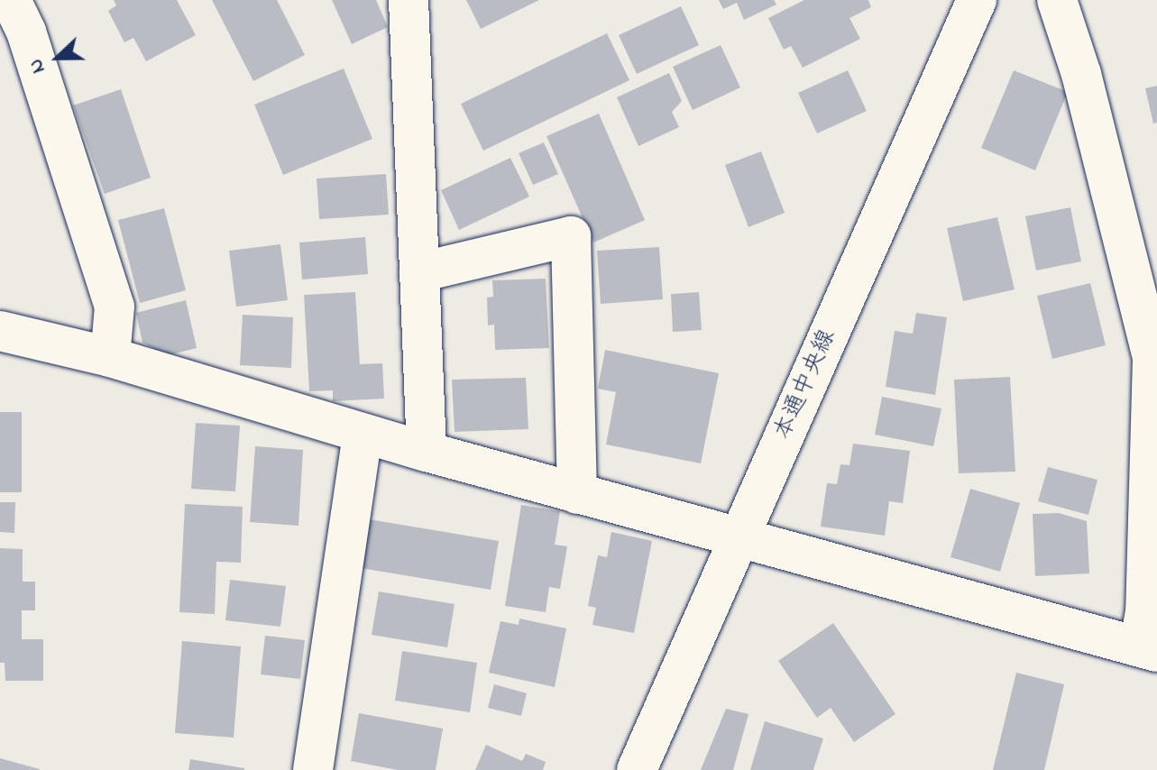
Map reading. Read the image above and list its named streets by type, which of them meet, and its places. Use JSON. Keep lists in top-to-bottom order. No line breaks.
{"streets":{"street":["本通中央線"]},"north":"left"}
